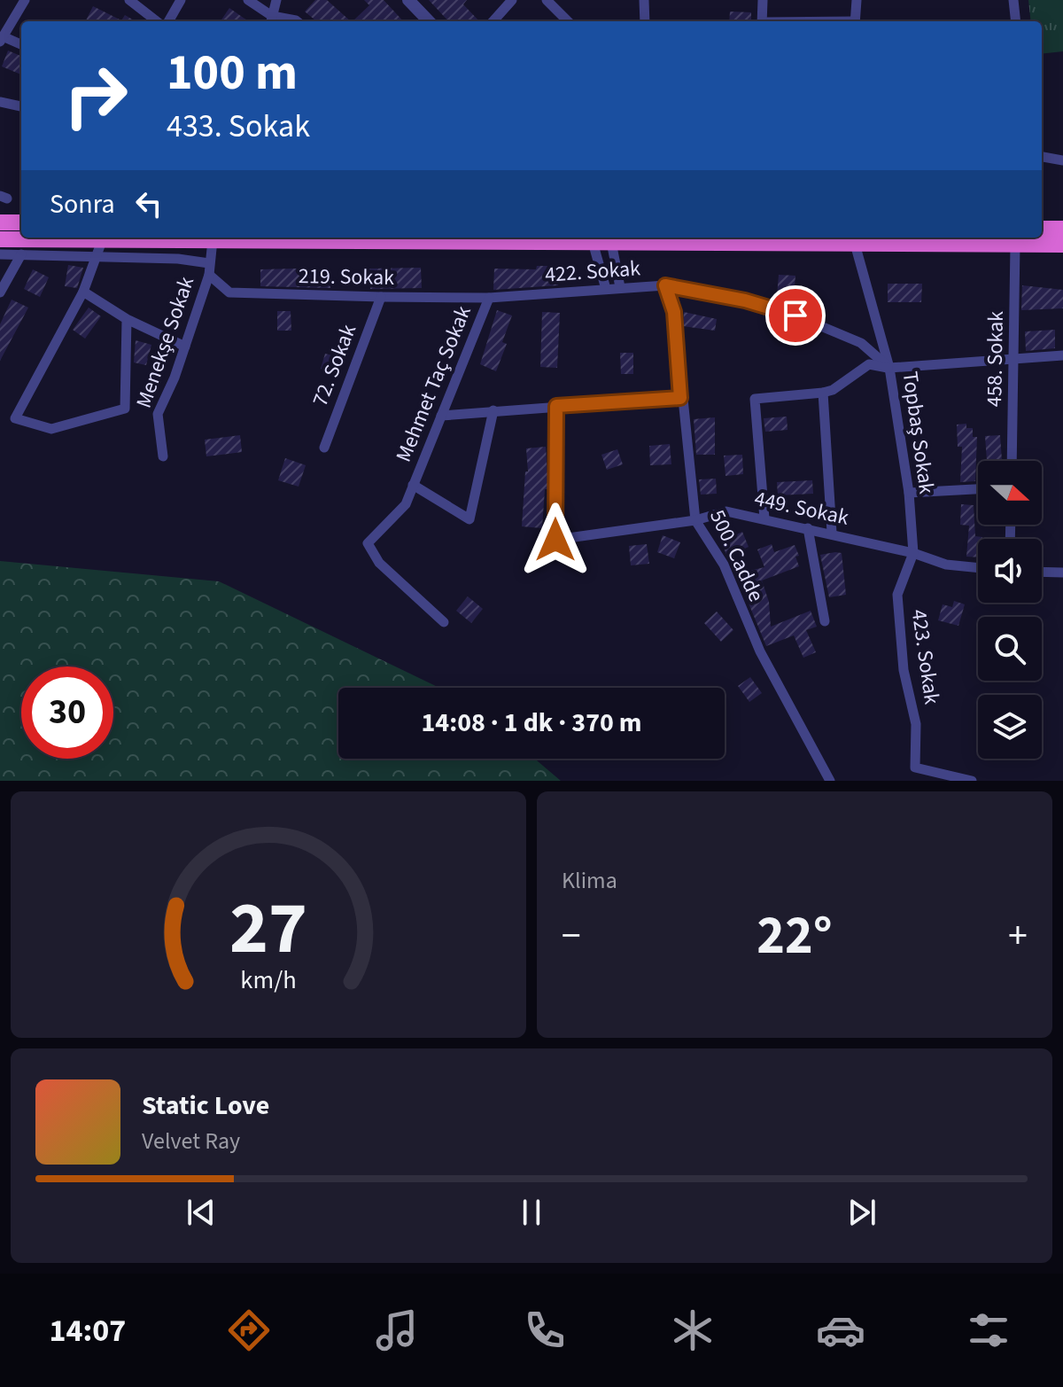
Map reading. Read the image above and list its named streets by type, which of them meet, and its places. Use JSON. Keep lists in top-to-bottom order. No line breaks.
{"streets":{"street":["422. Sokak","219. Sokak","Menekşe Sokak","458. Sokak","72. Sokak","Mehmet Taç Sokak","Topbaş Sokak","449. Sokak","500. Cadde","423. Sokak"]},"crossings":[["422. Sokak","219. Sokak"],["422. Sokak","Mehmet Taç Sokak"],["422. Sokak","Topbaş Sokak"],["422. Sokak","500. Cadde"],["219. Sokak","Menekşe Sokak"],["219. Sokak","72. Sokak"],["219. Sokak","Mehmet Taç Sokak"],["Topbaş Sokak","449. Sokak"],["Topbaş Sokak","423. Sokak"],["449. Sokak","500. Cadde"],["449. Sokak","423. Sokak"]],"north":"right","page":{"turn":["100 m","433. Sokak"],"then":"Sonra","limit":"30","trip":"14:08 · 1 dk · 370 m","tile":"Klima","heat":["−","22°","+"],"song":["Static Love","Velvet Ray"],"tabs":"14:07","gauge":["27","km/h"]}}
